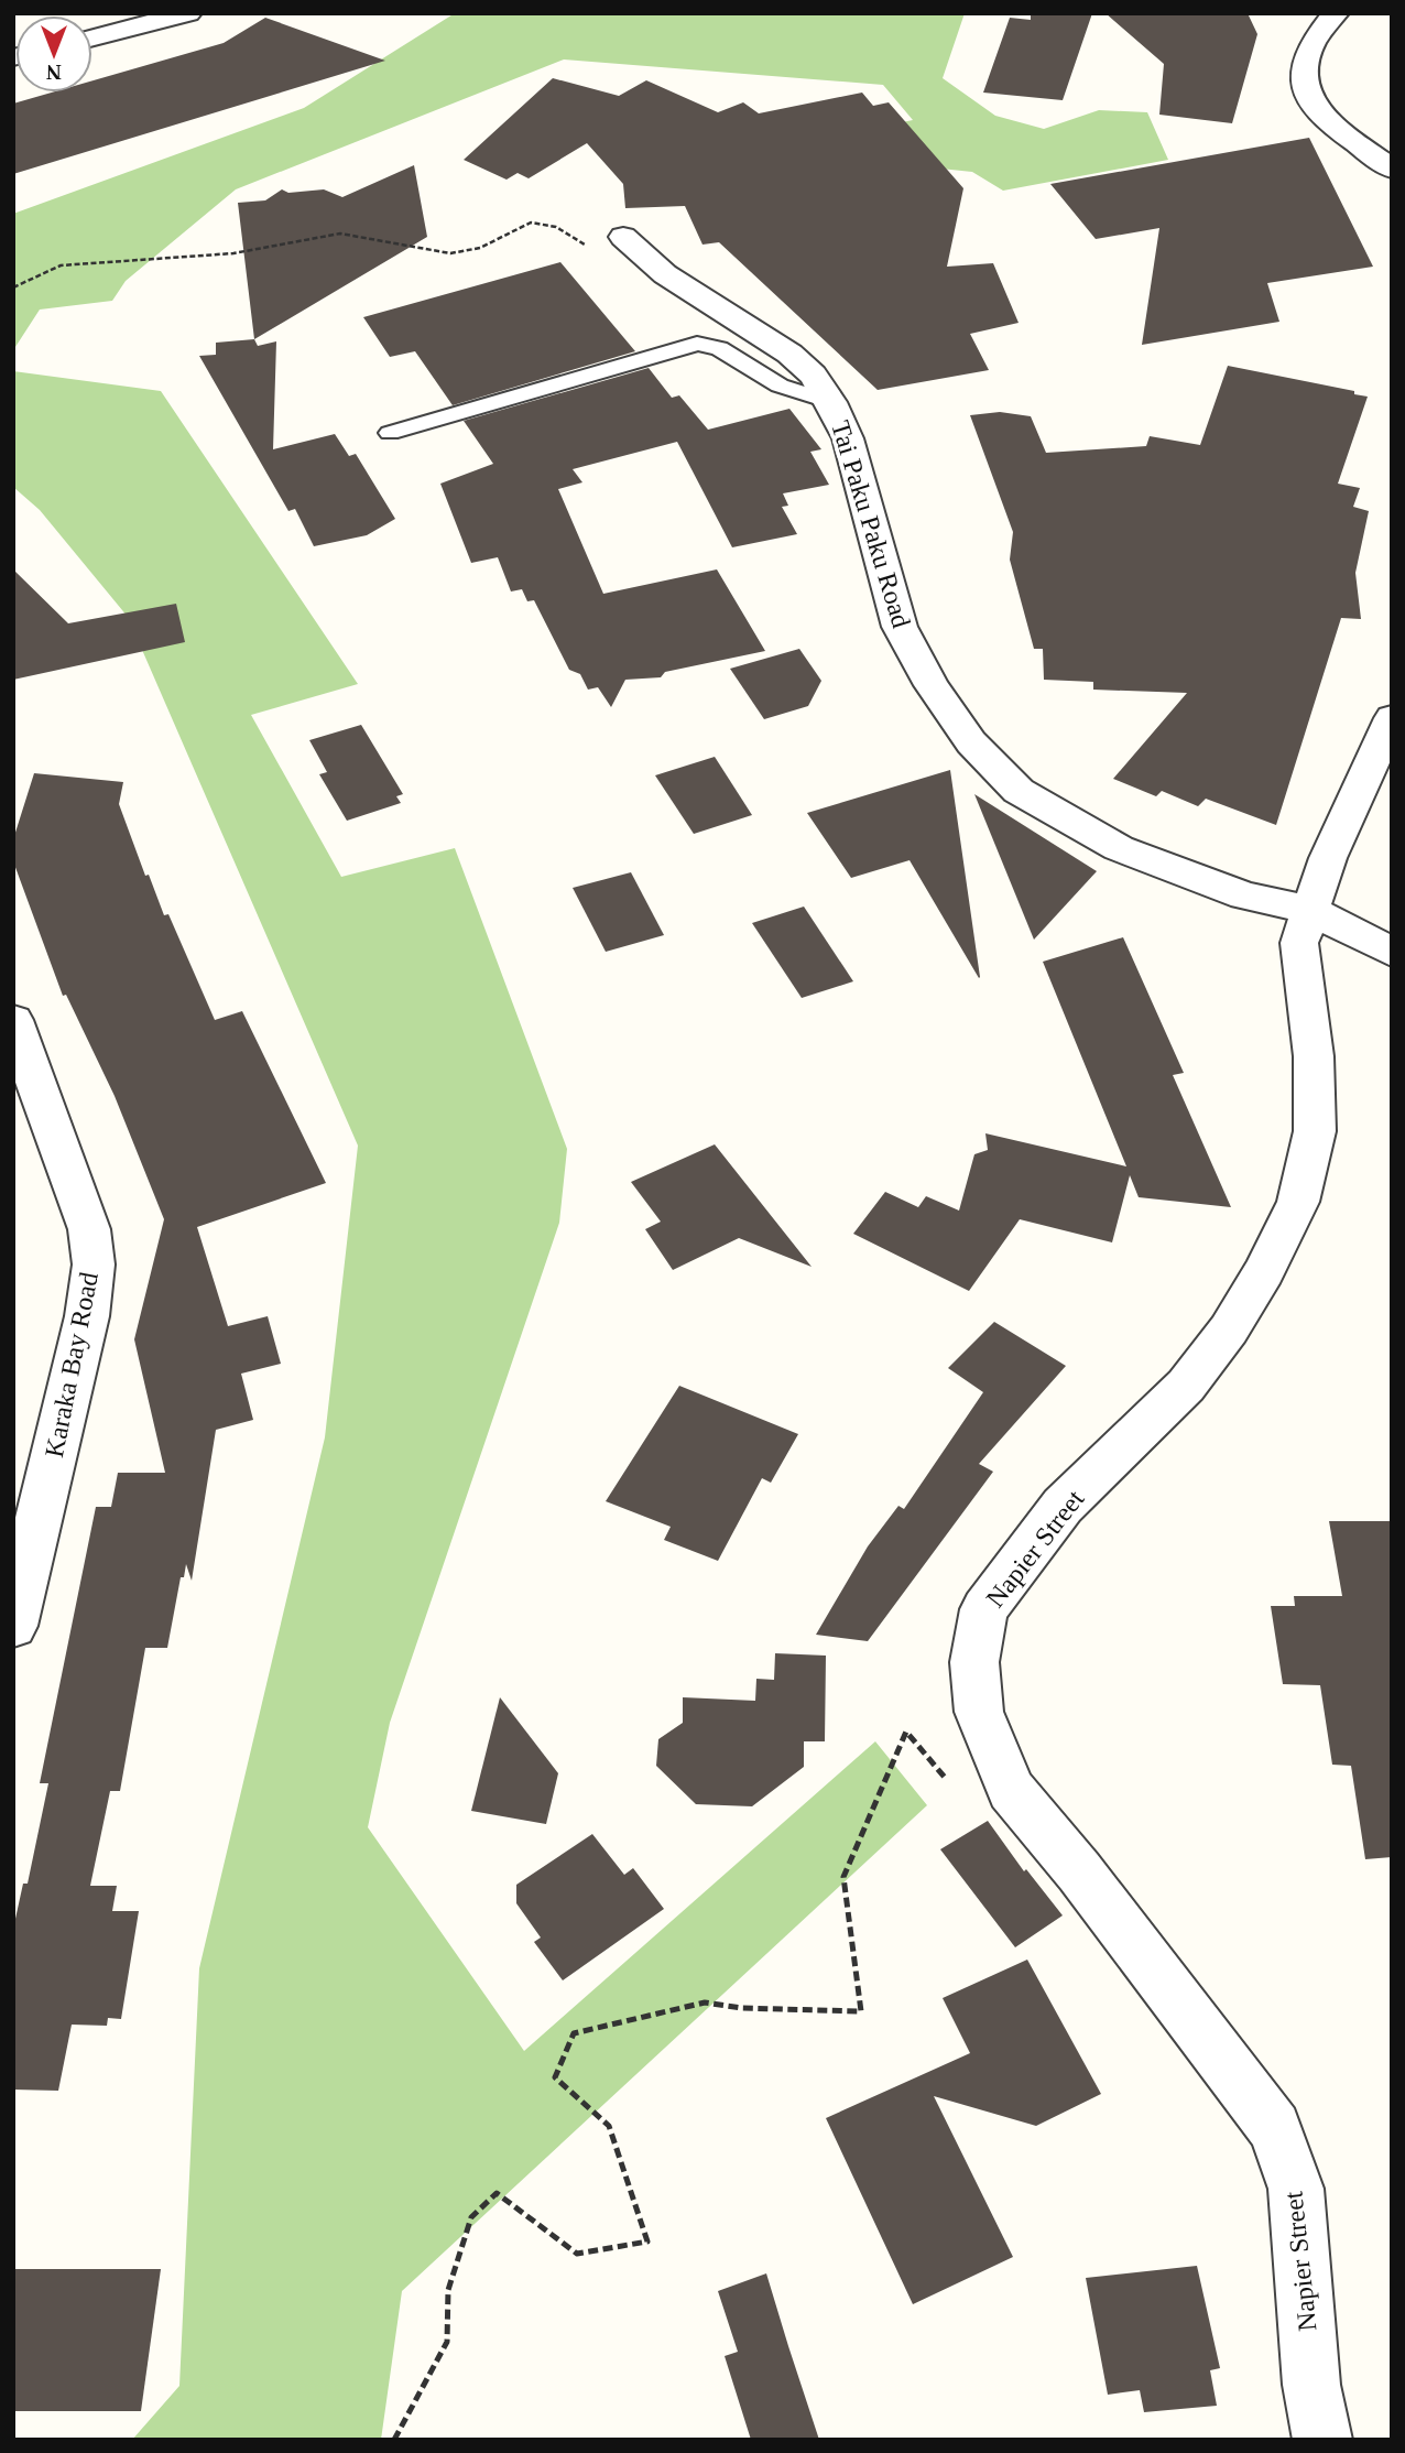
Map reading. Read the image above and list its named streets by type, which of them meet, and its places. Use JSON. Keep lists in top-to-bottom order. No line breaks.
{"streets":{"street":["Tai Paku Paku Road","Karaka Bay Road","Napier Street"]},"crossings":[["Tai Paku Paku Road","Napier Street"]],"north":"bottom"}
